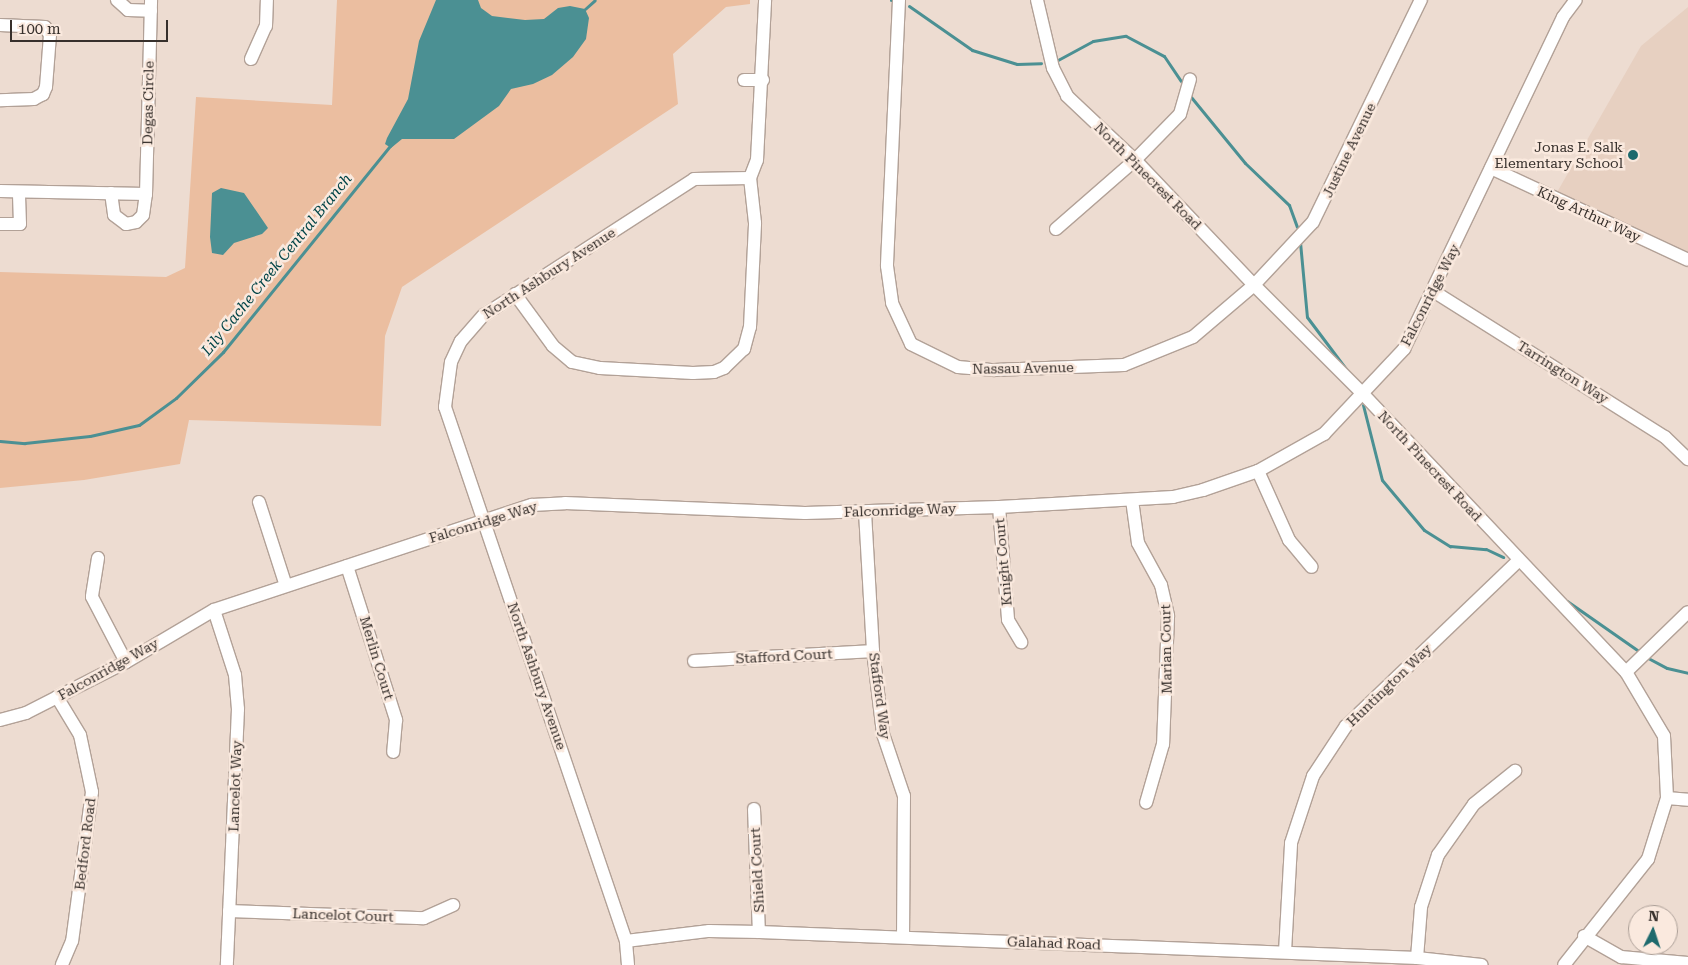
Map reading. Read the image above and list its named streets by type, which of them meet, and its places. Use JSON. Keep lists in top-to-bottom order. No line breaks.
{"streets":{"street":["Degas Circle","Justine Avenue","North Pinecrest Road","King Arthur Way","North Ashbury Avenue","Falconridge Way","Nassau Avenue","Tarrington Way","Knight Court","Marian Court","Stafford Court","Merlin Court","Huntington Way","Stafford Way","Lancelot Way","Bedford Road","Shield Court","Lancelot Court","Galahad Road"]},"crossings":[["Justine Avenue","North Pinecrest Road"],["Justine Avenue","Nassau Avenue"],["North Pinecrest Road","Falconridge Way"],["North Pinecrest Road","Nassau Avenue"],["North Pinecrest Road","Huntington Way"],["King Arthur Way","Falconridge Way"],["North Ashbury Avenue","Falconridge Way"],["North Ashbury Avenue","Galahad Road"],["Falconridge Way","Tarrington Way"],["Falconridge Way","Knight Court"],["Falconridge Way","Marian Court"],["Falconridge Way","Merlin Court"],["Falconridge Way","Stafford Way"],["Falconridge Way","Lancelot Way"],["Falconridge Way","Bedford Road"],["Stafford Court","Stafford Way"],["Huntington Way","Galahad Road"],["Stafford Way","Galahad Road"],["Lancelot Way","Lancelot Court"],["Shield Court","Galahad Road"]],"water":["Lily Cache Creek Central Branch"],"places":["Jonas E. Salk Elementary School"],"scale_bar":"100 m","north":"top"}
